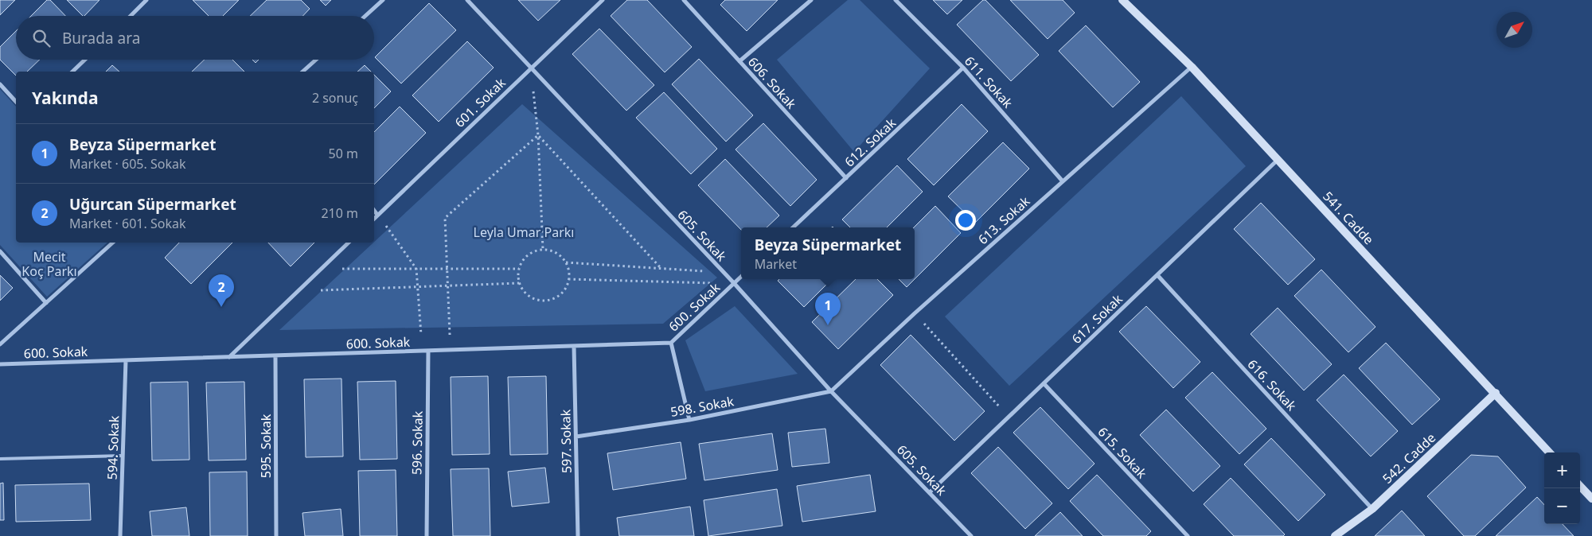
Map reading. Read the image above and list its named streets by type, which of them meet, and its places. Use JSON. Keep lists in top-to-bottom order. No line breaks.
{"streets":{"street":["611. Sokak","606. Sokak","601. Sokak","612. Sokak","541. Cadde","613. Sokak","605. Sokak","600. Sokak","617. Sokak","616. Sokak","598. Sokak","597. Sokak","596. Sokak","595. Sokak","594. Sokak","615. Sokak","542. Cadde"]},"crossings":[["611. Sokak","612. Sokak"],["611. Sokak","613. Sokak"],["606. Sokak","612. Sokak"],["601. Sokak","605. Sokak"],["541. Cadde","613. Sokak"],["541. Cadde","617. Sokak"],["541. Cadde","542. Cadde"],["613. Sokak","605. Sokak"],["613. Sokak","598. Sokak"],["605. Sokak","600. Sokak"],["605. Sokak","617. Sokak"],["605. Sokak","598. Sokak"],["600. Sokak","597. Sokak"],["600. Sokak","596. Sokak"],["600. Sokak","595. Sokak"],["600. Sokak","594. Sokak"],["617. Sokak","616. Sokak"],["617. Sokak","615. Sokak"],["616. Sokak","542. Cadde"],["598. Sokak","597. Sokak"]],"parks":["Leyla Umar Parkı","Mecit Koç Parkı"],"north":"top right","page":{"search":"Burada ara","heading":["Yakında","2 sonuç"],"list":[{"mark":"1","name":"Beyza Süpermarket","note":"Market · 605. Sokak","value":"50 m"},{"mark":"2","name":"Uğurcan Süpermarket","note":"Market · 601. Sokak","value":"210 m"}],"popup":["Beyza Süpermarket","Market"],"pins":["2","1"],"map_buttons":["+","−"]}}
